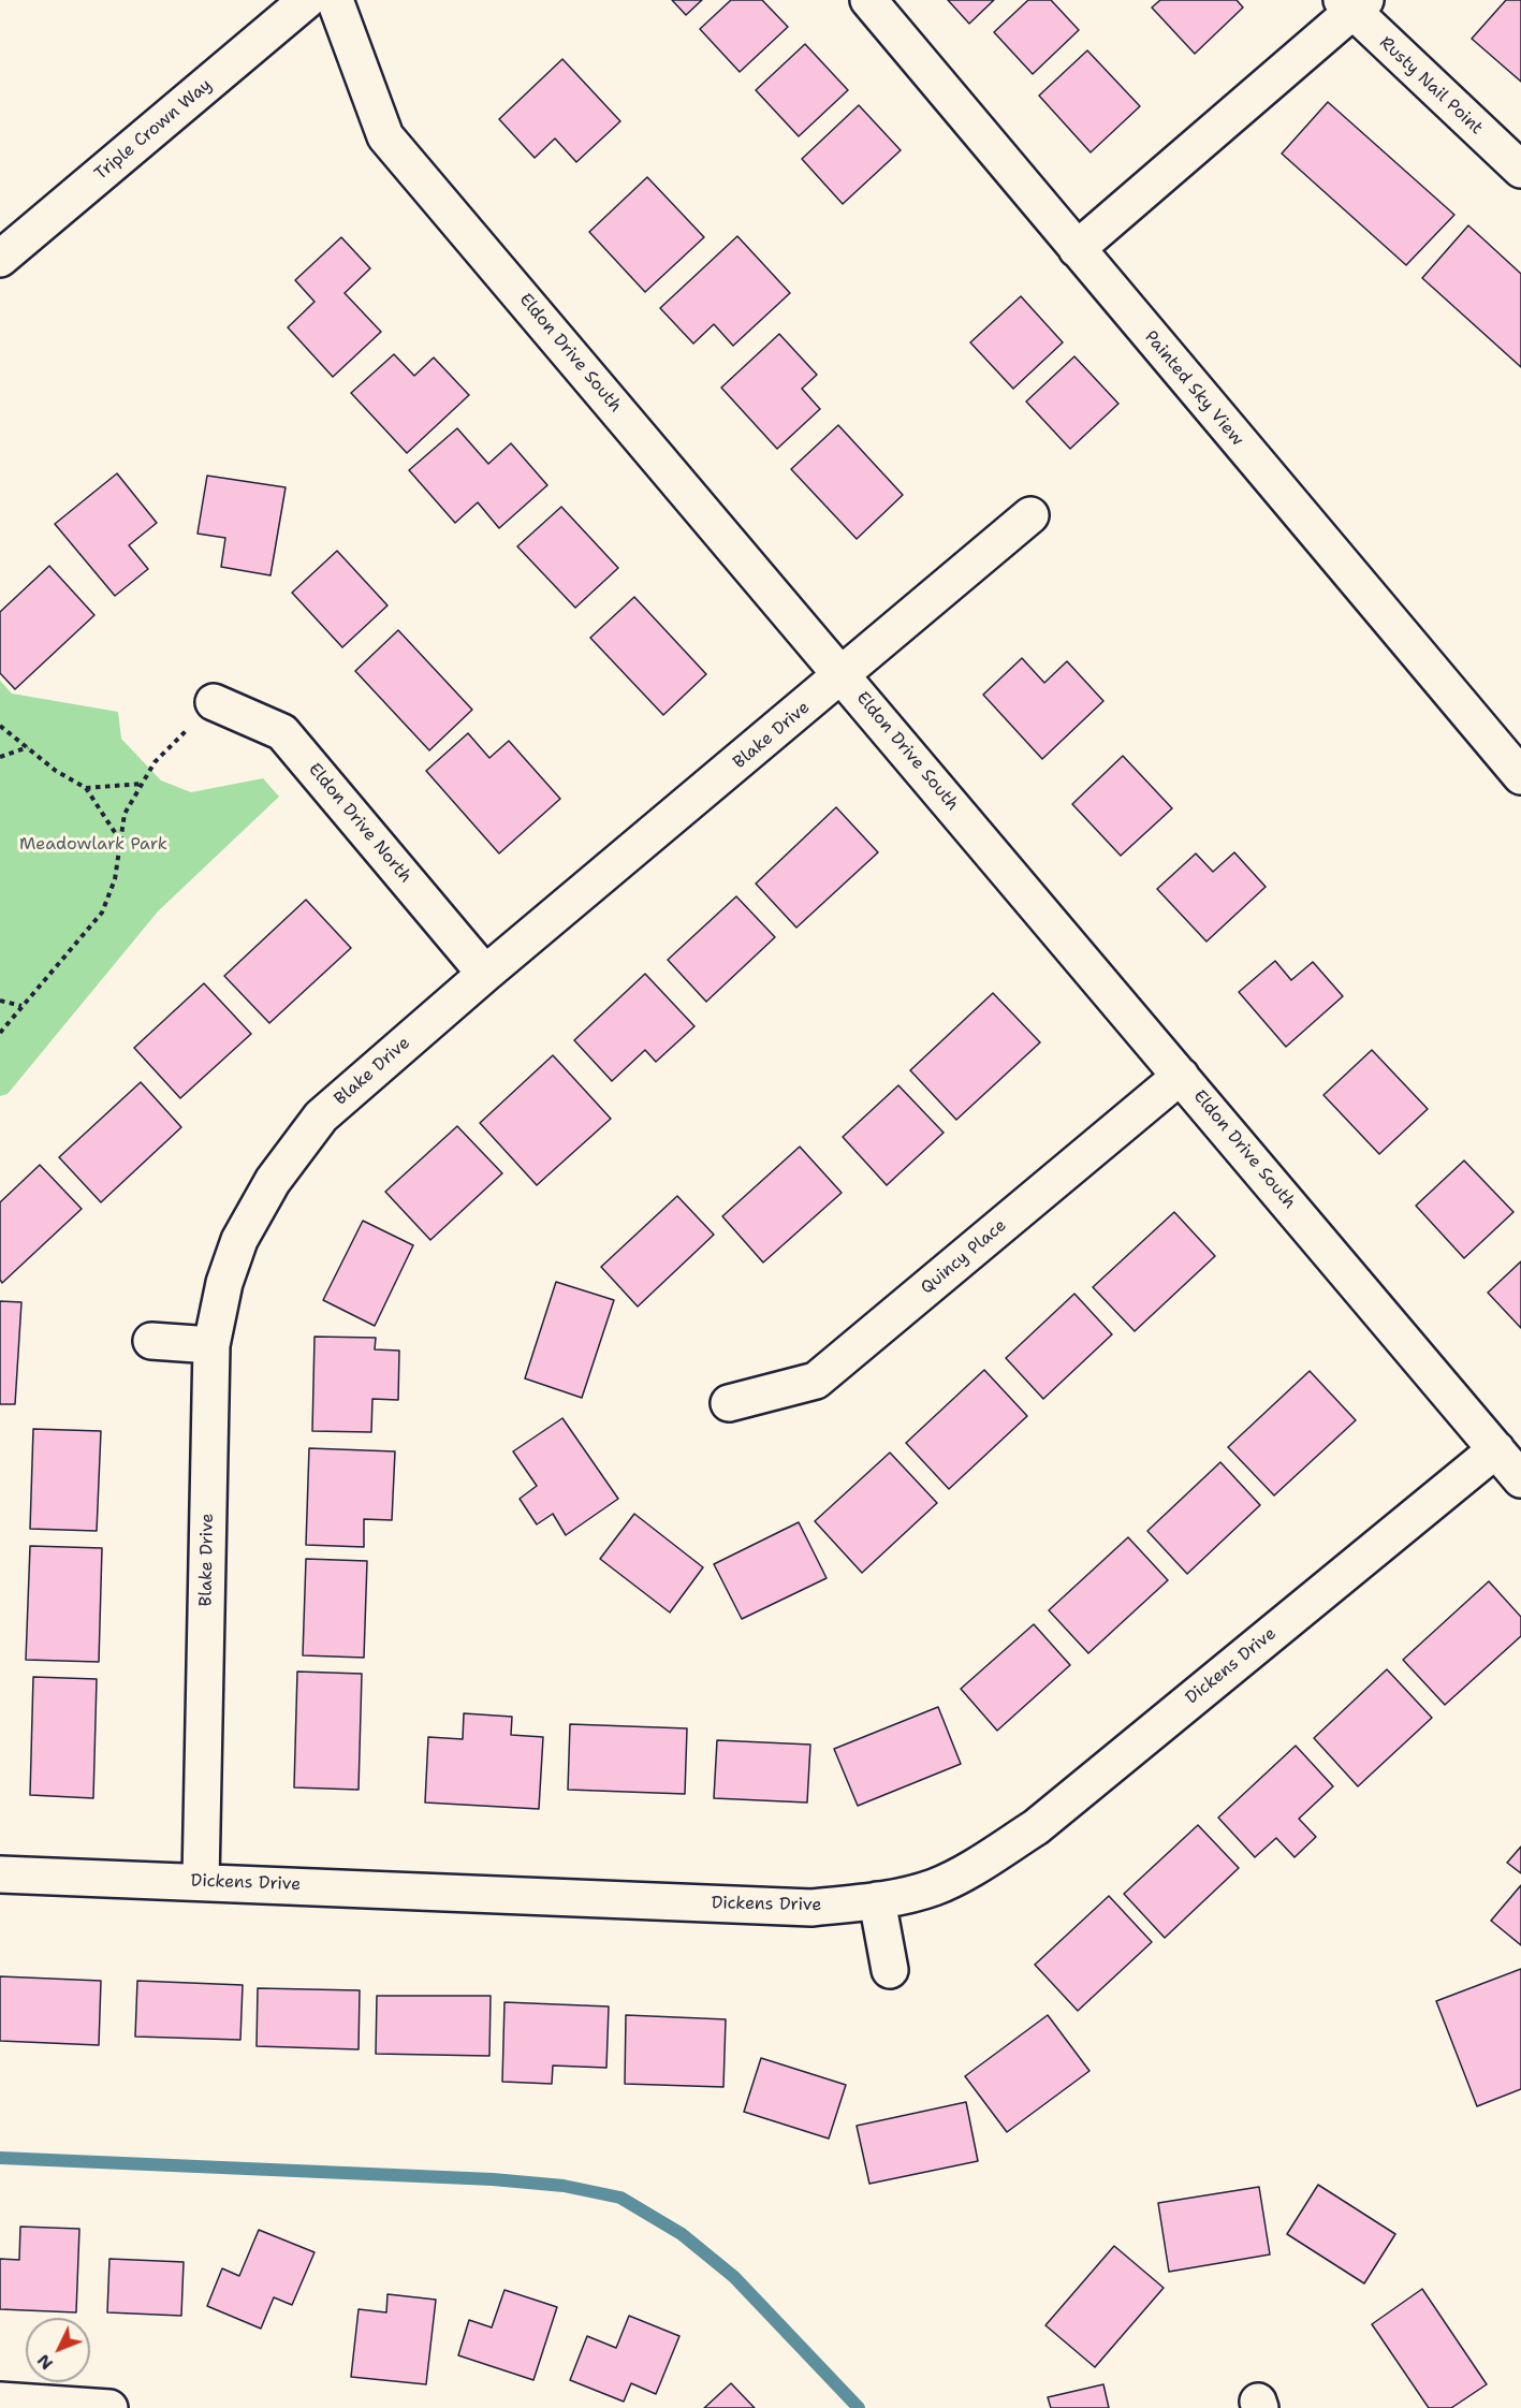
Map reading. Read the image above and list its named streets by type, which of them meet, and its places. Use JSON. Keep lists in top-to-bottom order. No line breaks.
{"streets":{"street":["Rusty Nail Point","Triple Crown Way","Eldon Drive South","Painted Sky View","Blake Drive","Eldon Drive North","Quincy Place","Dickens Drive"]},"crossings":[["Eldon Drive South","Blake Drive"],["Eldon Drive South","Quincy Place"],["Eldon Drive South","Dickens Drive"],["Blake Drive","Eldon Drive North"],["Blake Drive","Dickens Drive"]],"parks":["Meadowlark Park"],"north":"bottom left"}
